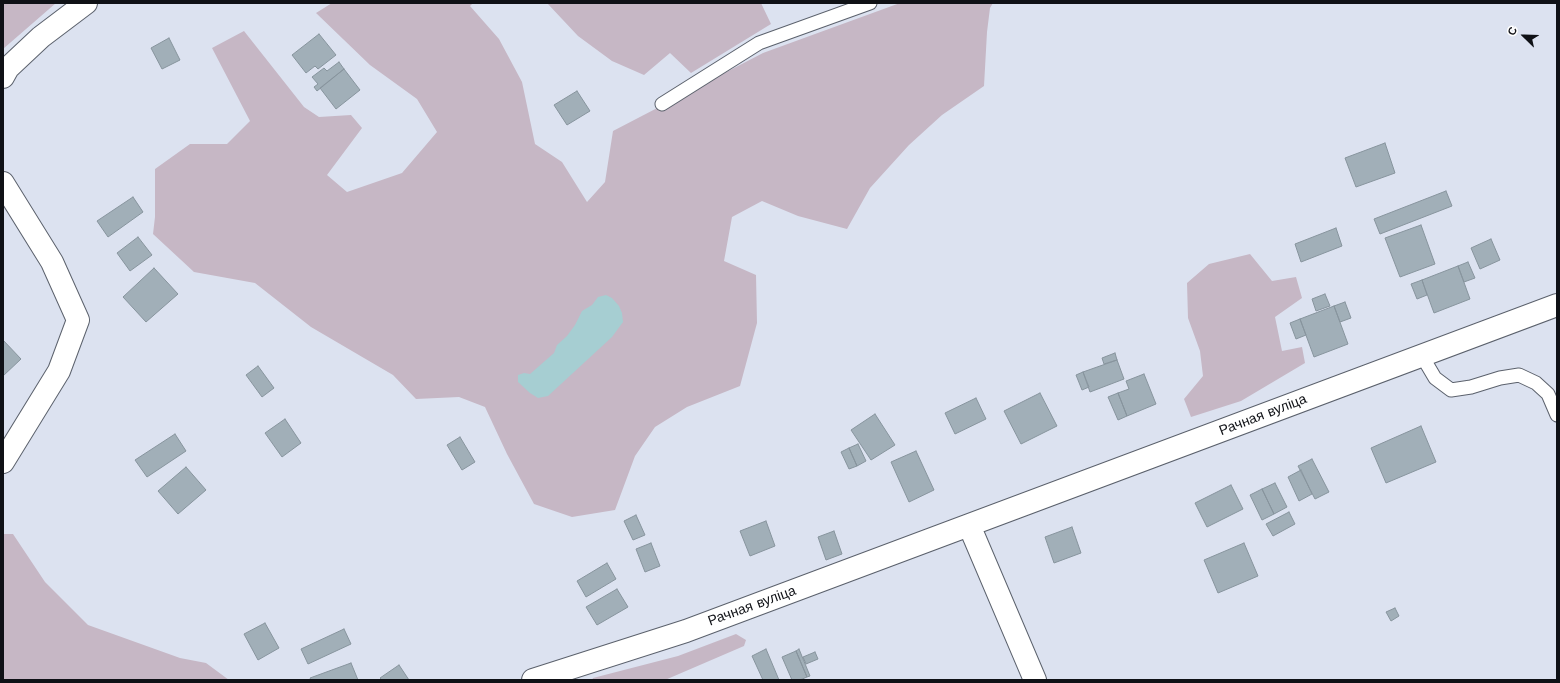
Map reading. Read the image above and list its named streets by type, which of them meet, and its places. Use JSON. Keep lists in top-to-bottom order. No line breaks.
{"streets":{"street":["Рачная вуліца"]},"north":"top left"}
